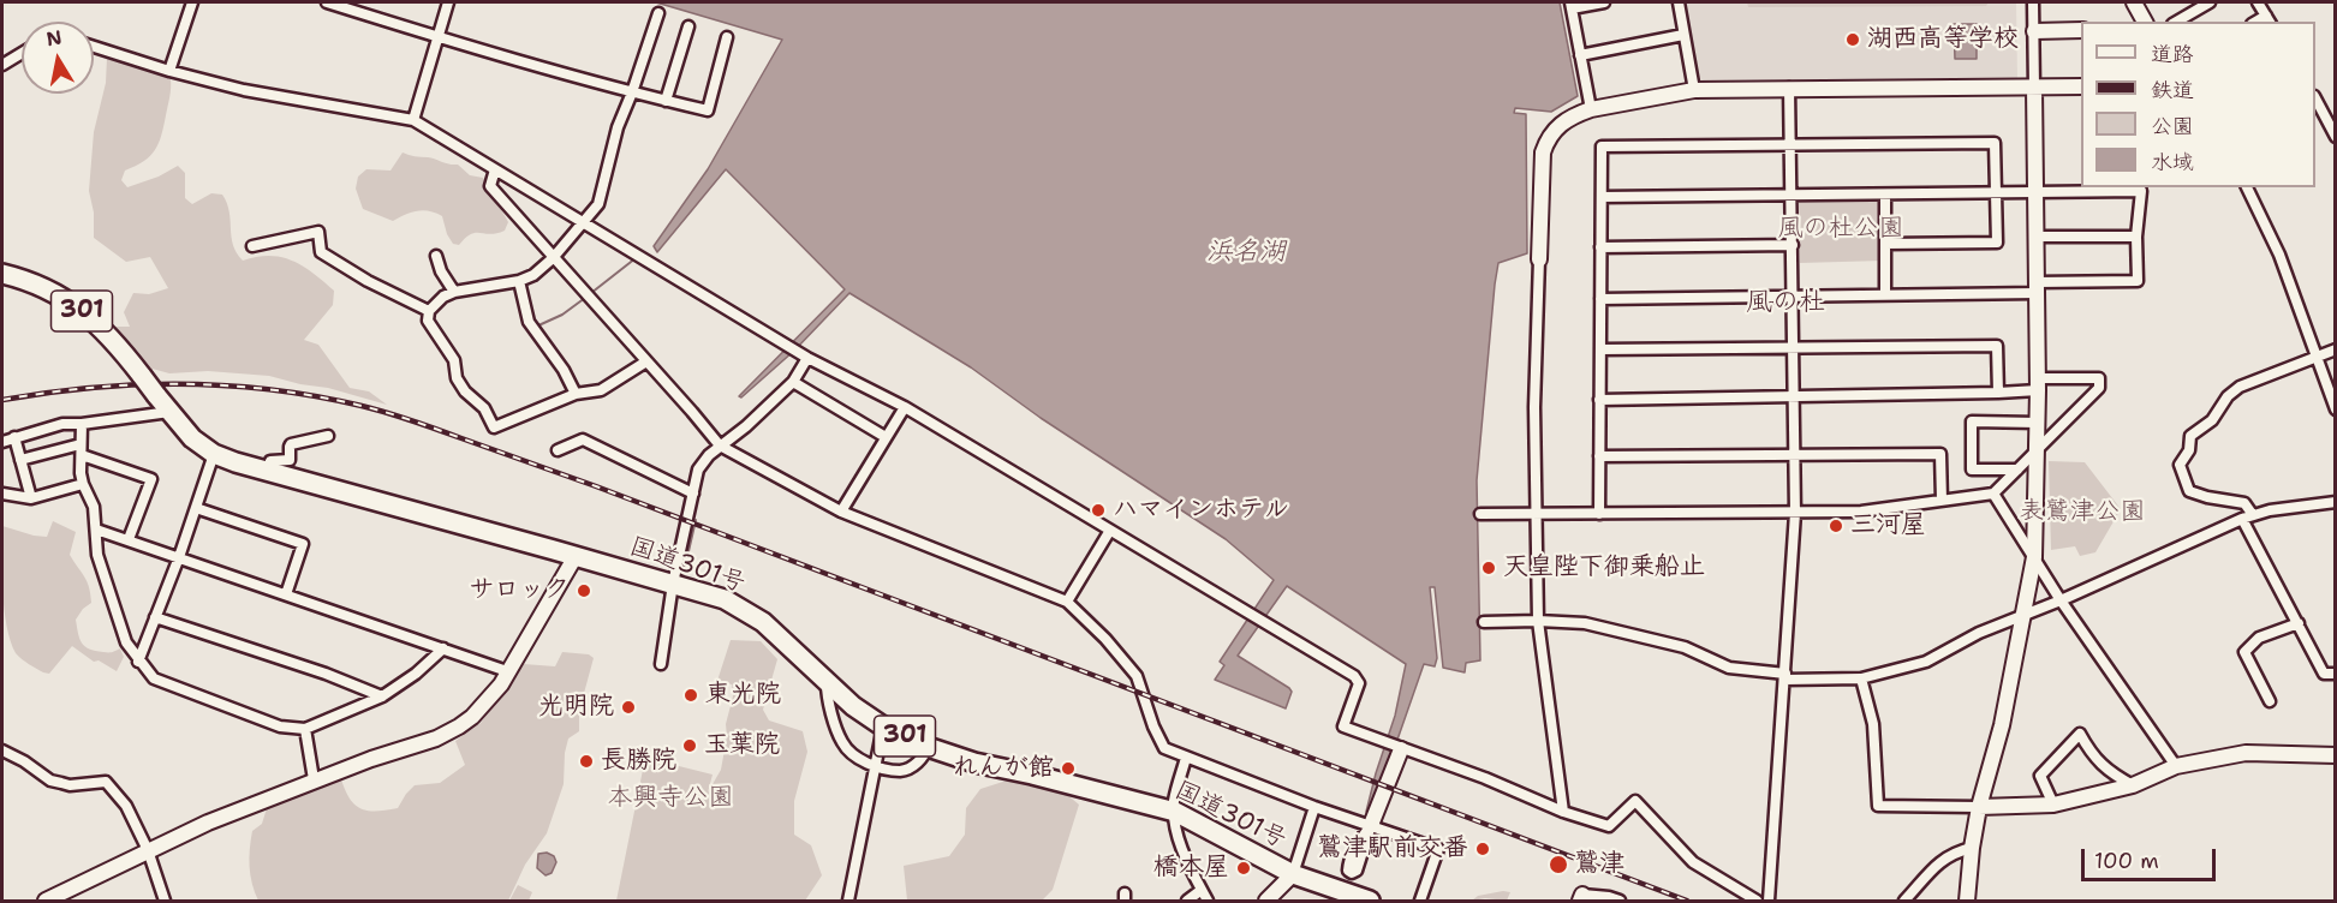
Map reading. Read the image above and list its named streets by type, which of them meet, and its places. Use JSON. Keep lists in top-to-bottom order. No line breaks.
{"streets":{"highway":["301","国道301号"]},"districts":["風の杜"],"water":["浜名湖"],"parks":["風の杜公園","表鷲津公園","本興寺公園"],"places":["湖西高等学校","ハマインホテル","三河屋","天皇陛下御乗船止","サロック","東光院","光明院","玉葉院","長勝院","れんが館","鷲津駅前交番","鷲津","橋本屋"],"legend":["道路","鉄道","公園","水域"],"scale_bar":"100 m","north":"top"}
